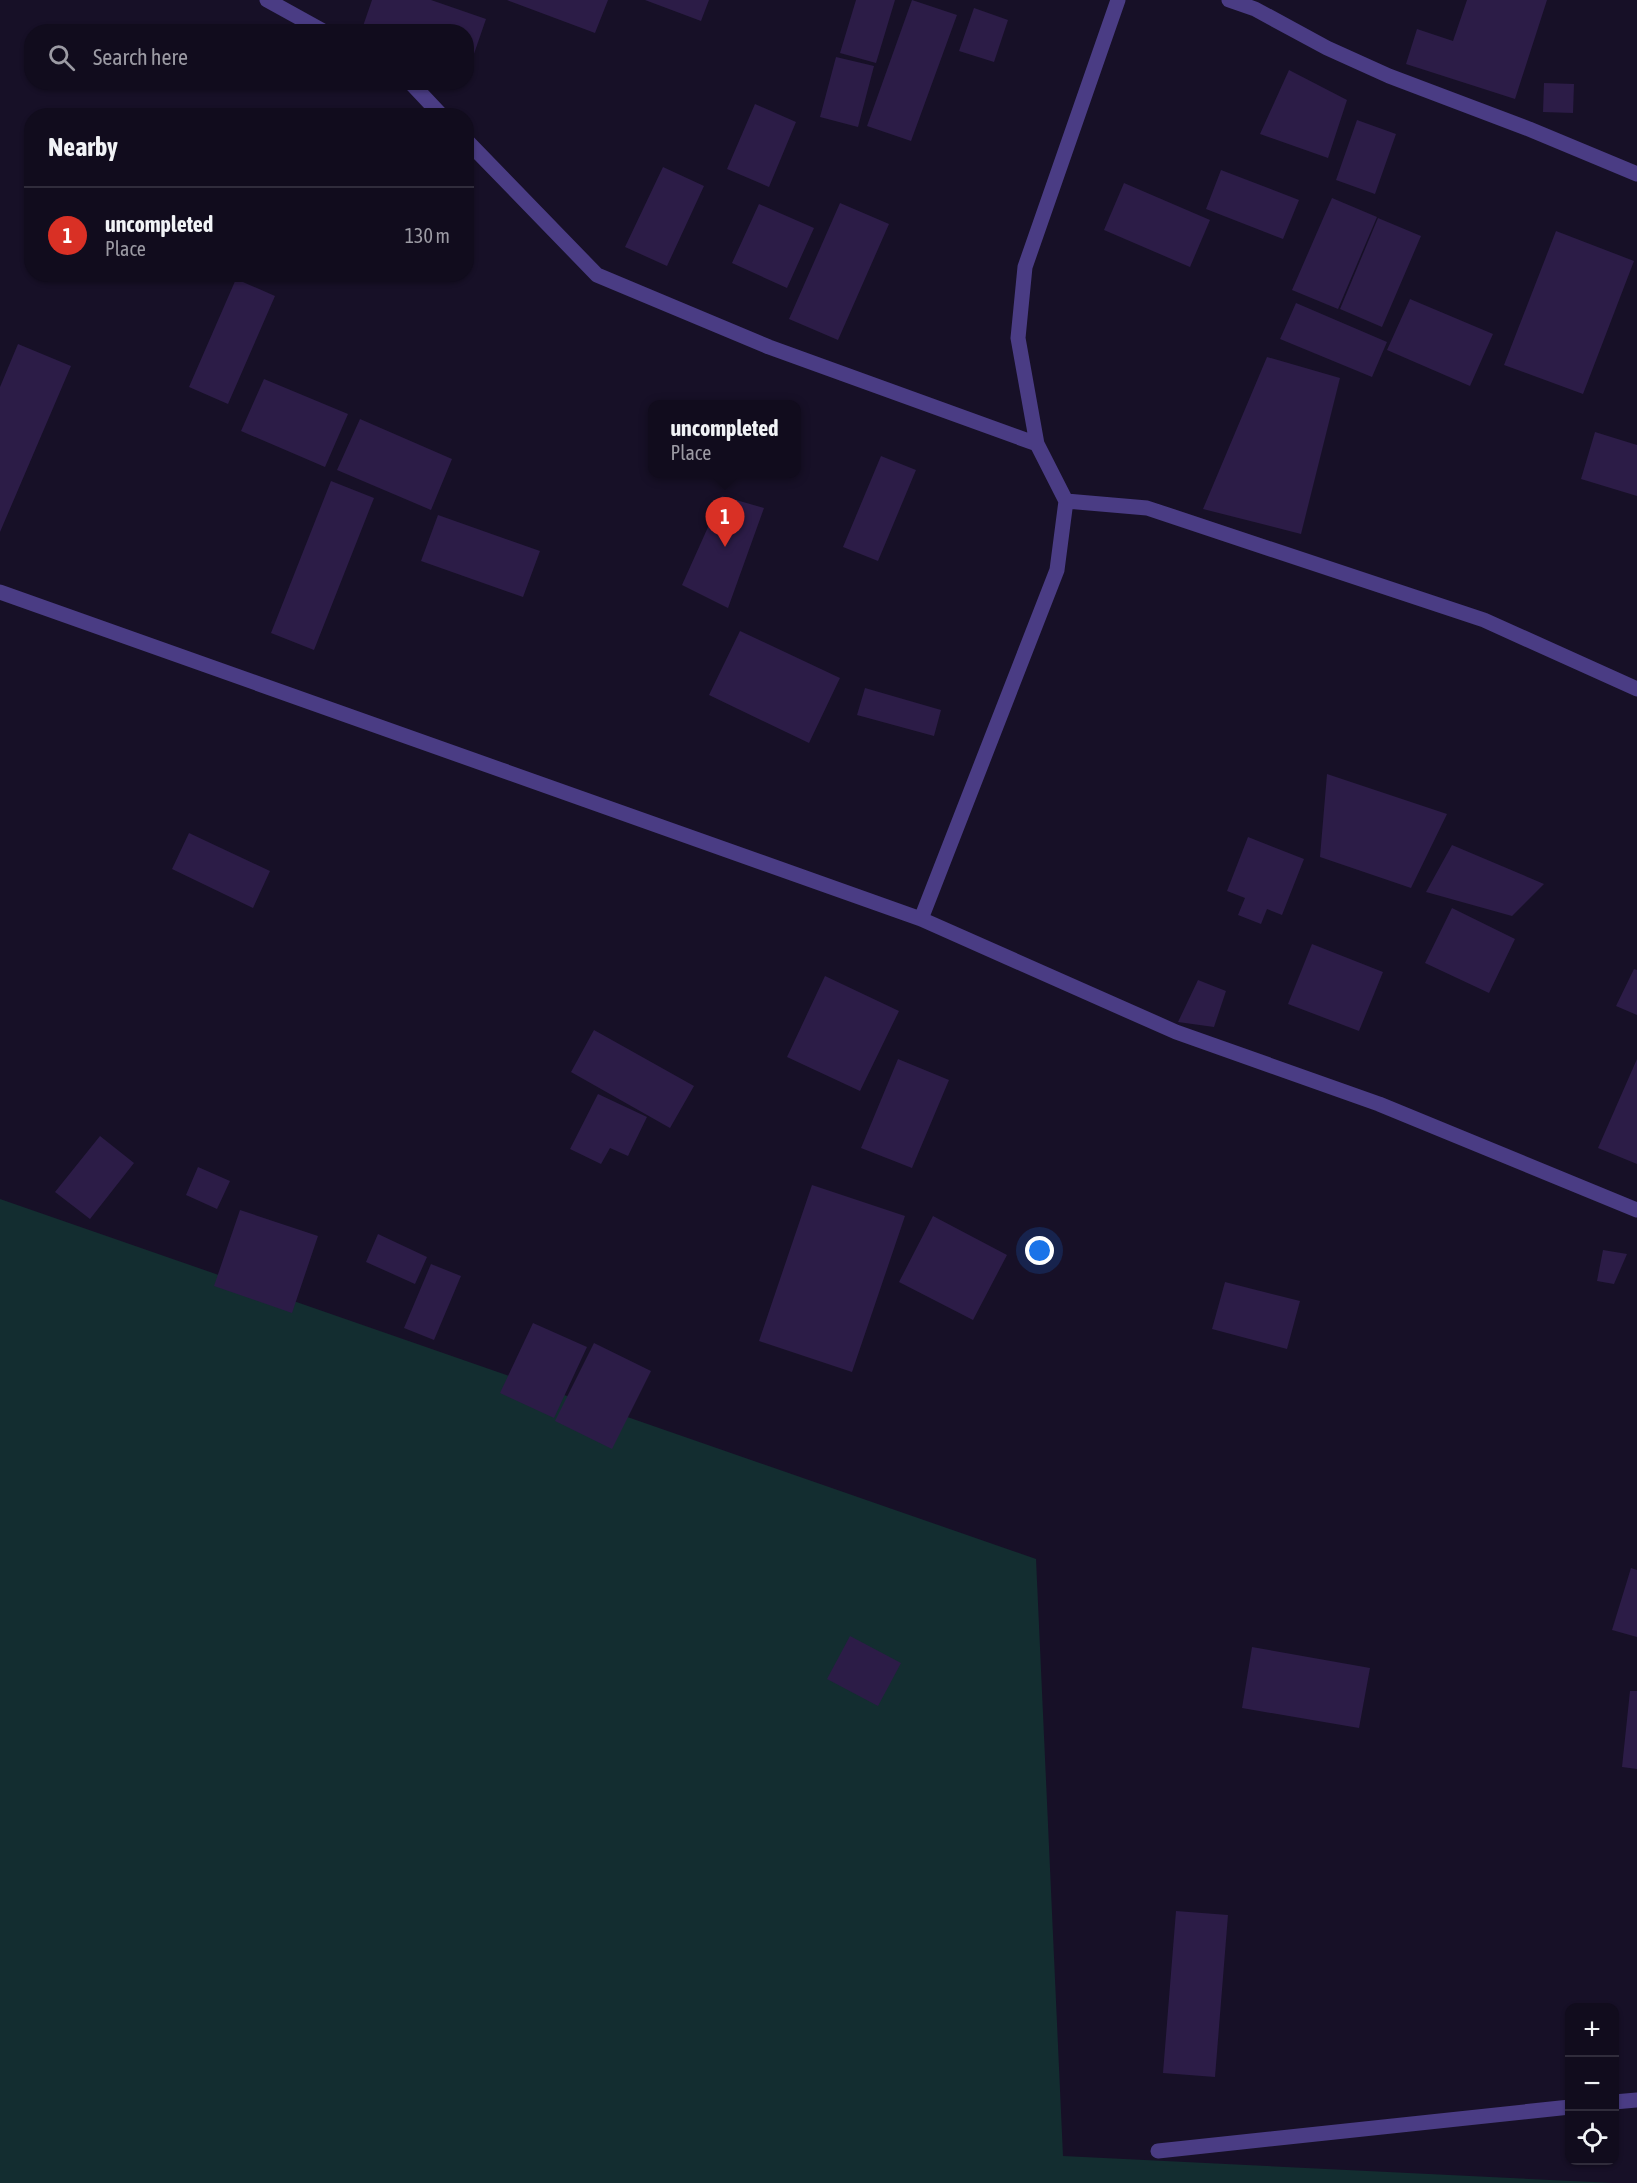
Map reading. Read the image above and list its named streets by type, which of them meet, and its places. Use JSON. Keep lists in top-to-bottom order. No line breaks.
{"page":{"search":"Search here","heading":"Nearby","list":[{"mark":"1","name":"uncompleted","note":"Place","value":"130 m"}],"popup":["uncompleted","Place"],"pins":"1","map_buttons":["+","−"]}}
